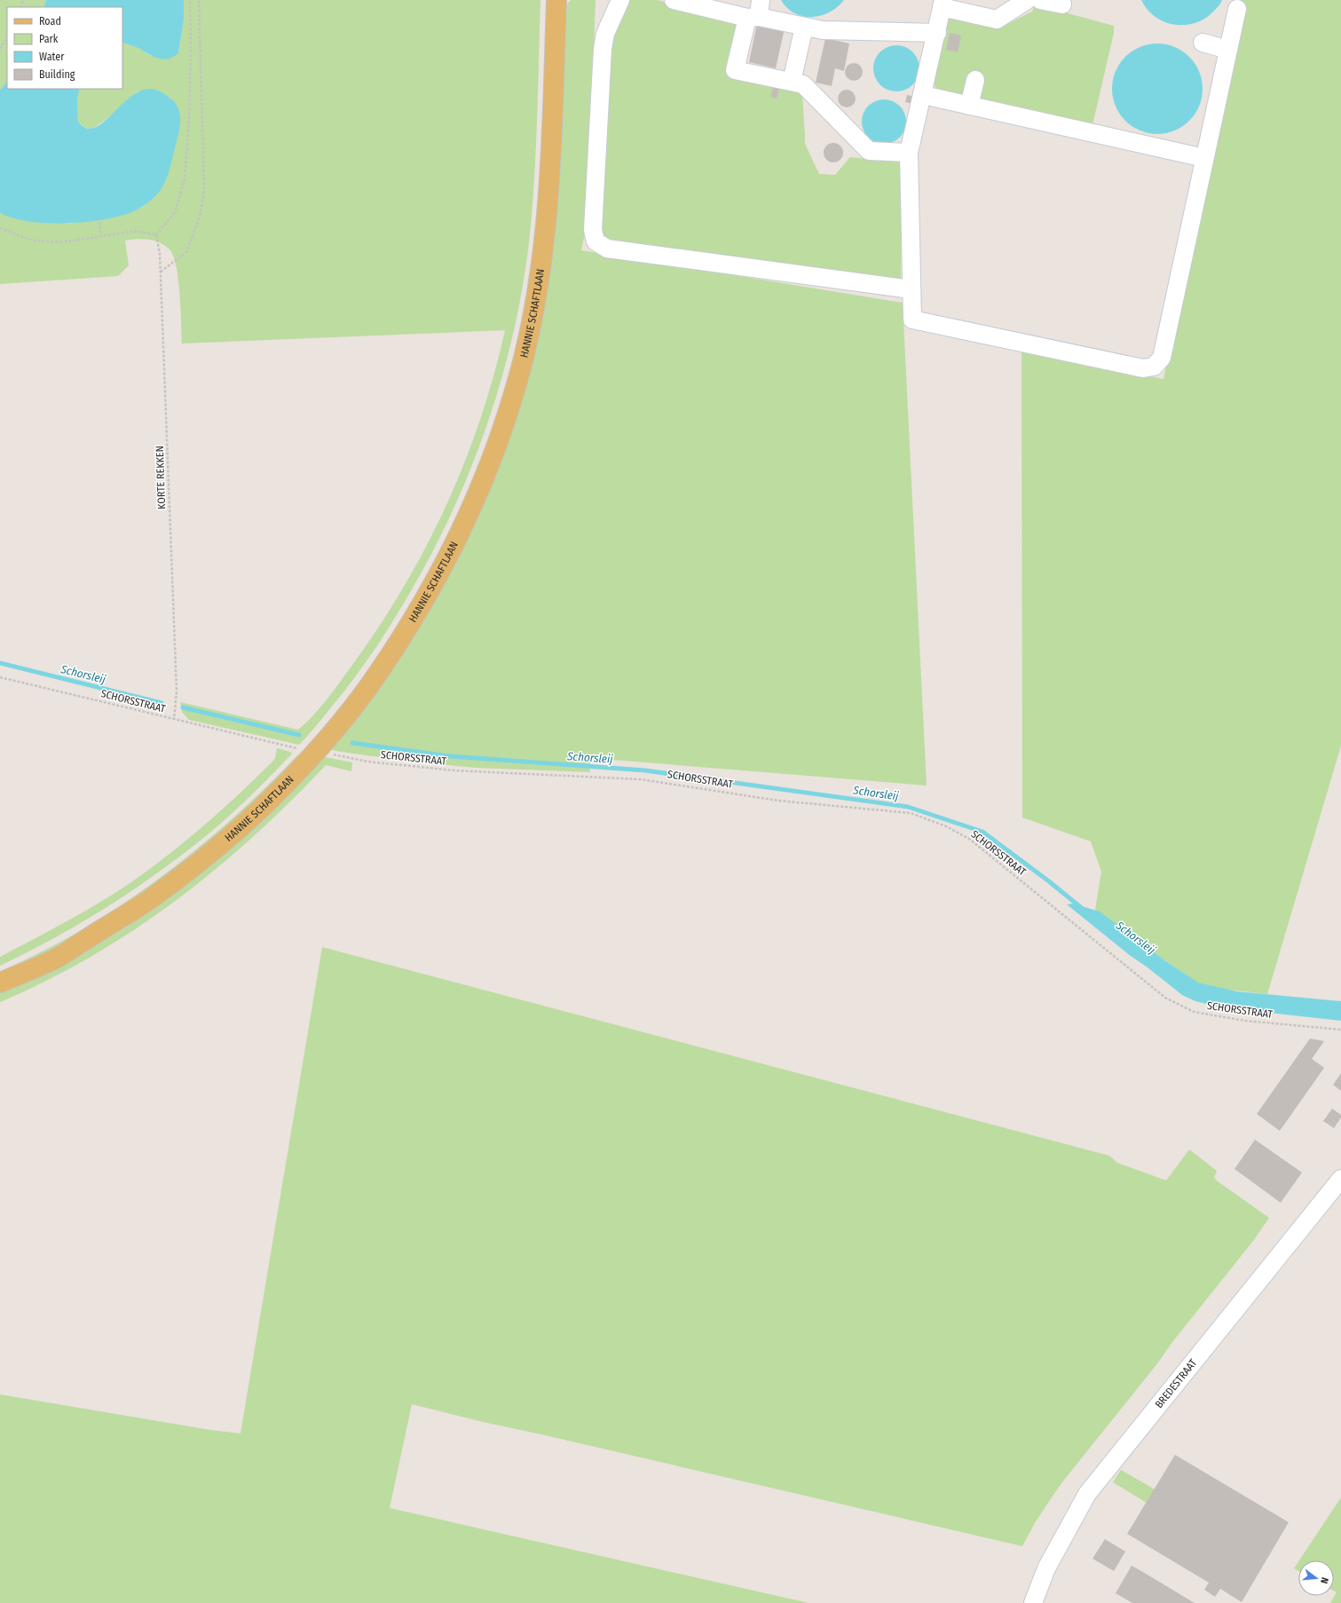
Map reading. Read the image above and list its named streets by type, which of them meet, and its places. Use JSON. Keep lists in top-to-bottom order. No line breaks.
{"streets":{"main road":["HANNIE SCHAFTLAAN"],"street":["BREDESTRAAT"],"path":["KORTE REKKEN","SCHORSSTRAAT"]},"crossings":[["HANNIE SCHAFTLAAN","SCHORSSTRAAT"],["KORTE REKKEN","SCHORSSTRAAT"]],"water":["Schorsleij"],"legend":["Road","Park","Water","Building"],"north":"right"}
